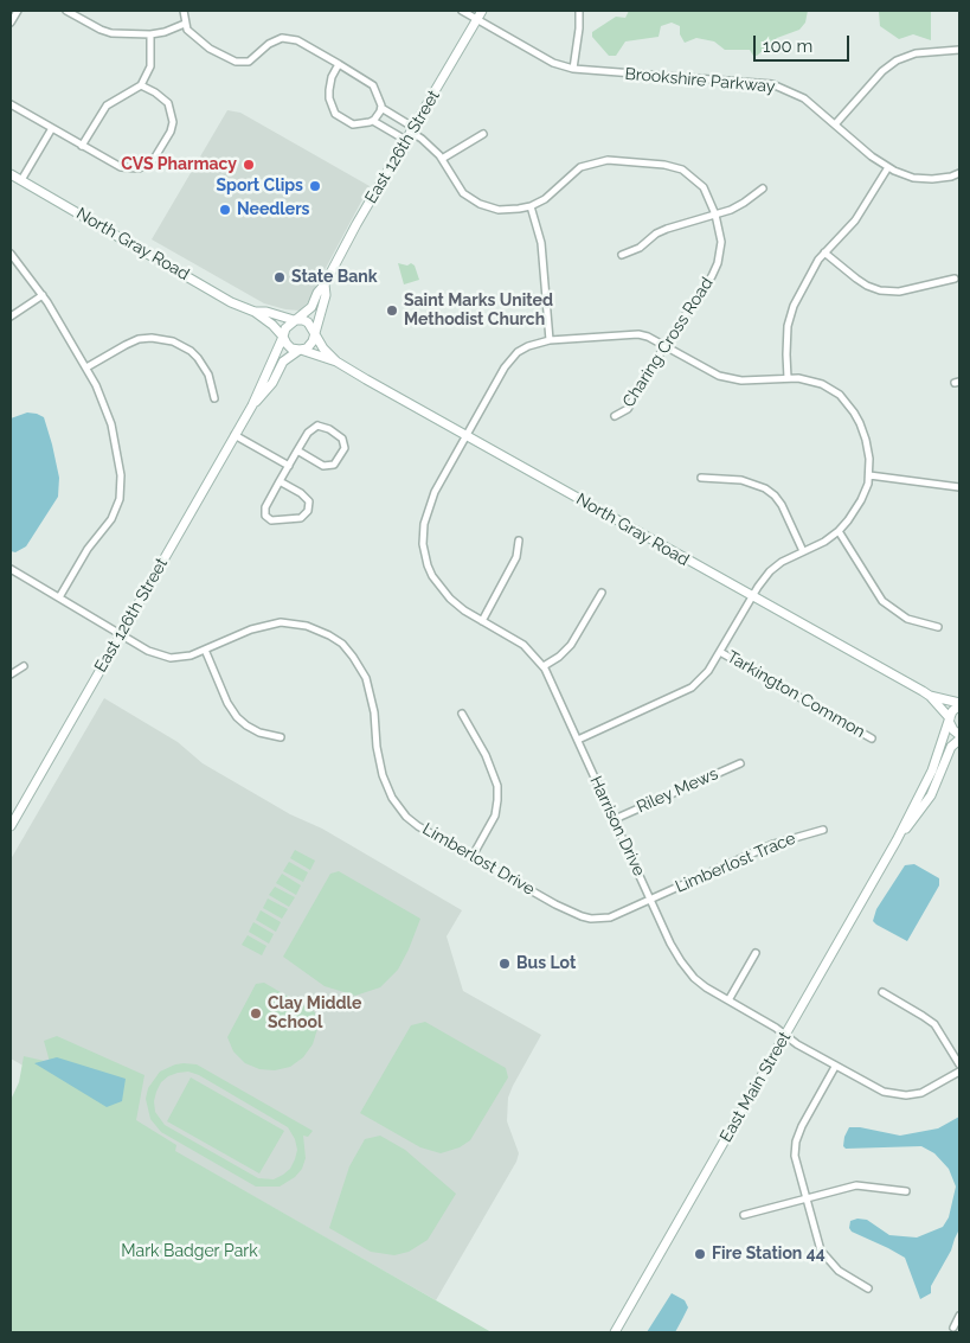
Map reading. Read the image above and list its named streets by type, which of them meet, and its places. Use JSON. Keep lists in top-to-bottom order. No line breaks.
{"streets":{"street":["Brookshire Parkway","East 126th Street","North Gray Road","Charing Cross Road","Tarkington Common","Riley Mews","Harrison Drive","Limberlost Drive","Limberlost Trace","East Main Street"]},"crossings":[["Brookshire Parkway","East 126th Street"],["East 126th Street","North Gray Road"],["East 126th Street","Charing Cross Road"],["East 126th Street","Limberlost Drive"],["North Gray Road","Harrison Drive"],["North Gray Road","East Main Street"],["Charing Cross Road","Harrison Drive"],["Riley Mews","Harrison Drive"],["Harrison Drive","Limberlost Drive"],["Harrison Drive","Limberlost Trace"],["Harrison Drive","East Main Street"],["Limberlost Drive","Limberlost Trace"]],"parks":["Mark Badger Park"],"places":["CVS Pharmacy","Sport Clips","Needlers","State Bank","Saint Marks United Methodist Church","Bus Lot","Clay Middle School","Fire Station 44"],"scale_bar":"100 m"}
